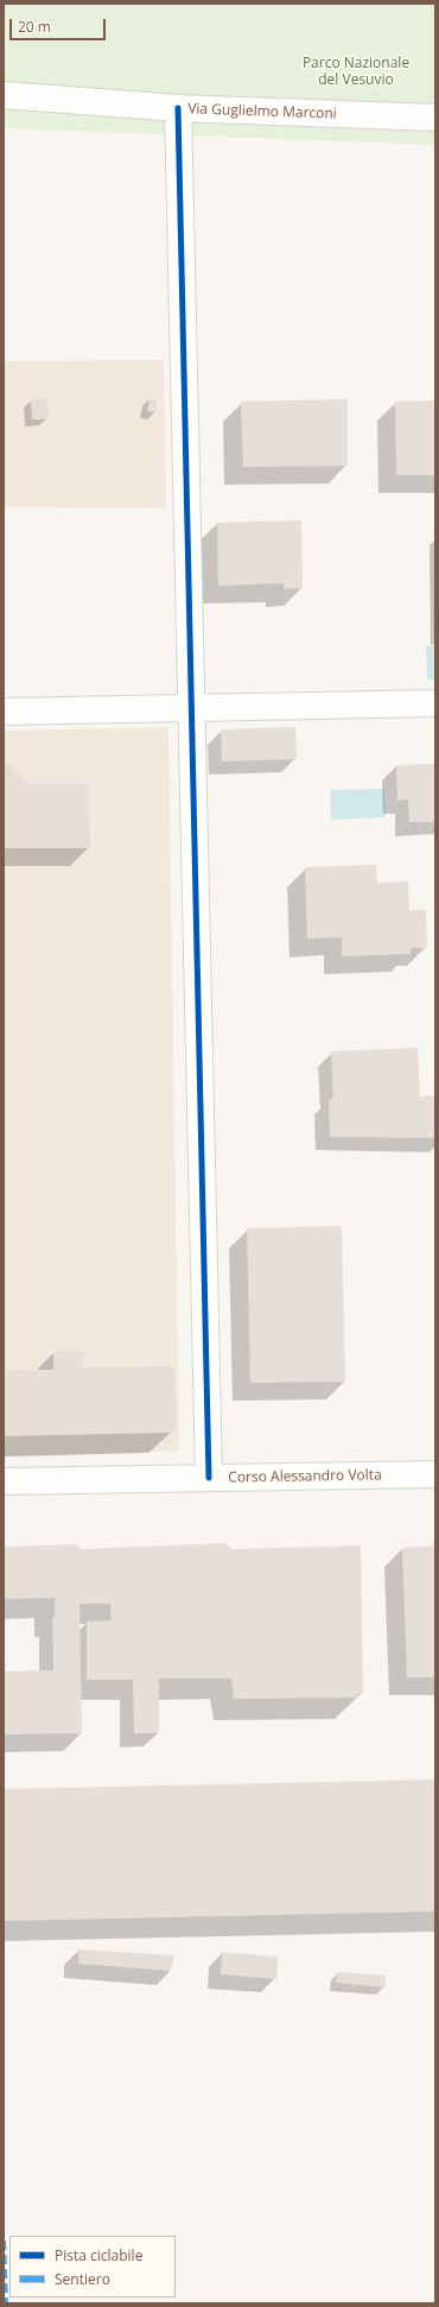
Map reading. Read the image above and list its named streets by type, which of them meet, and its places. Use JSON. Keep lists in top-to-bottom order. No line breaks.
{"streets":{"street":["Via Guglielmo Marconi","Corso Alessandro Volta"]},"parks":["Parco Nazionale del Vesuvio"],"legend":["Pista ciclabile","Sentiero"],"scale_bar":"20 m"}
